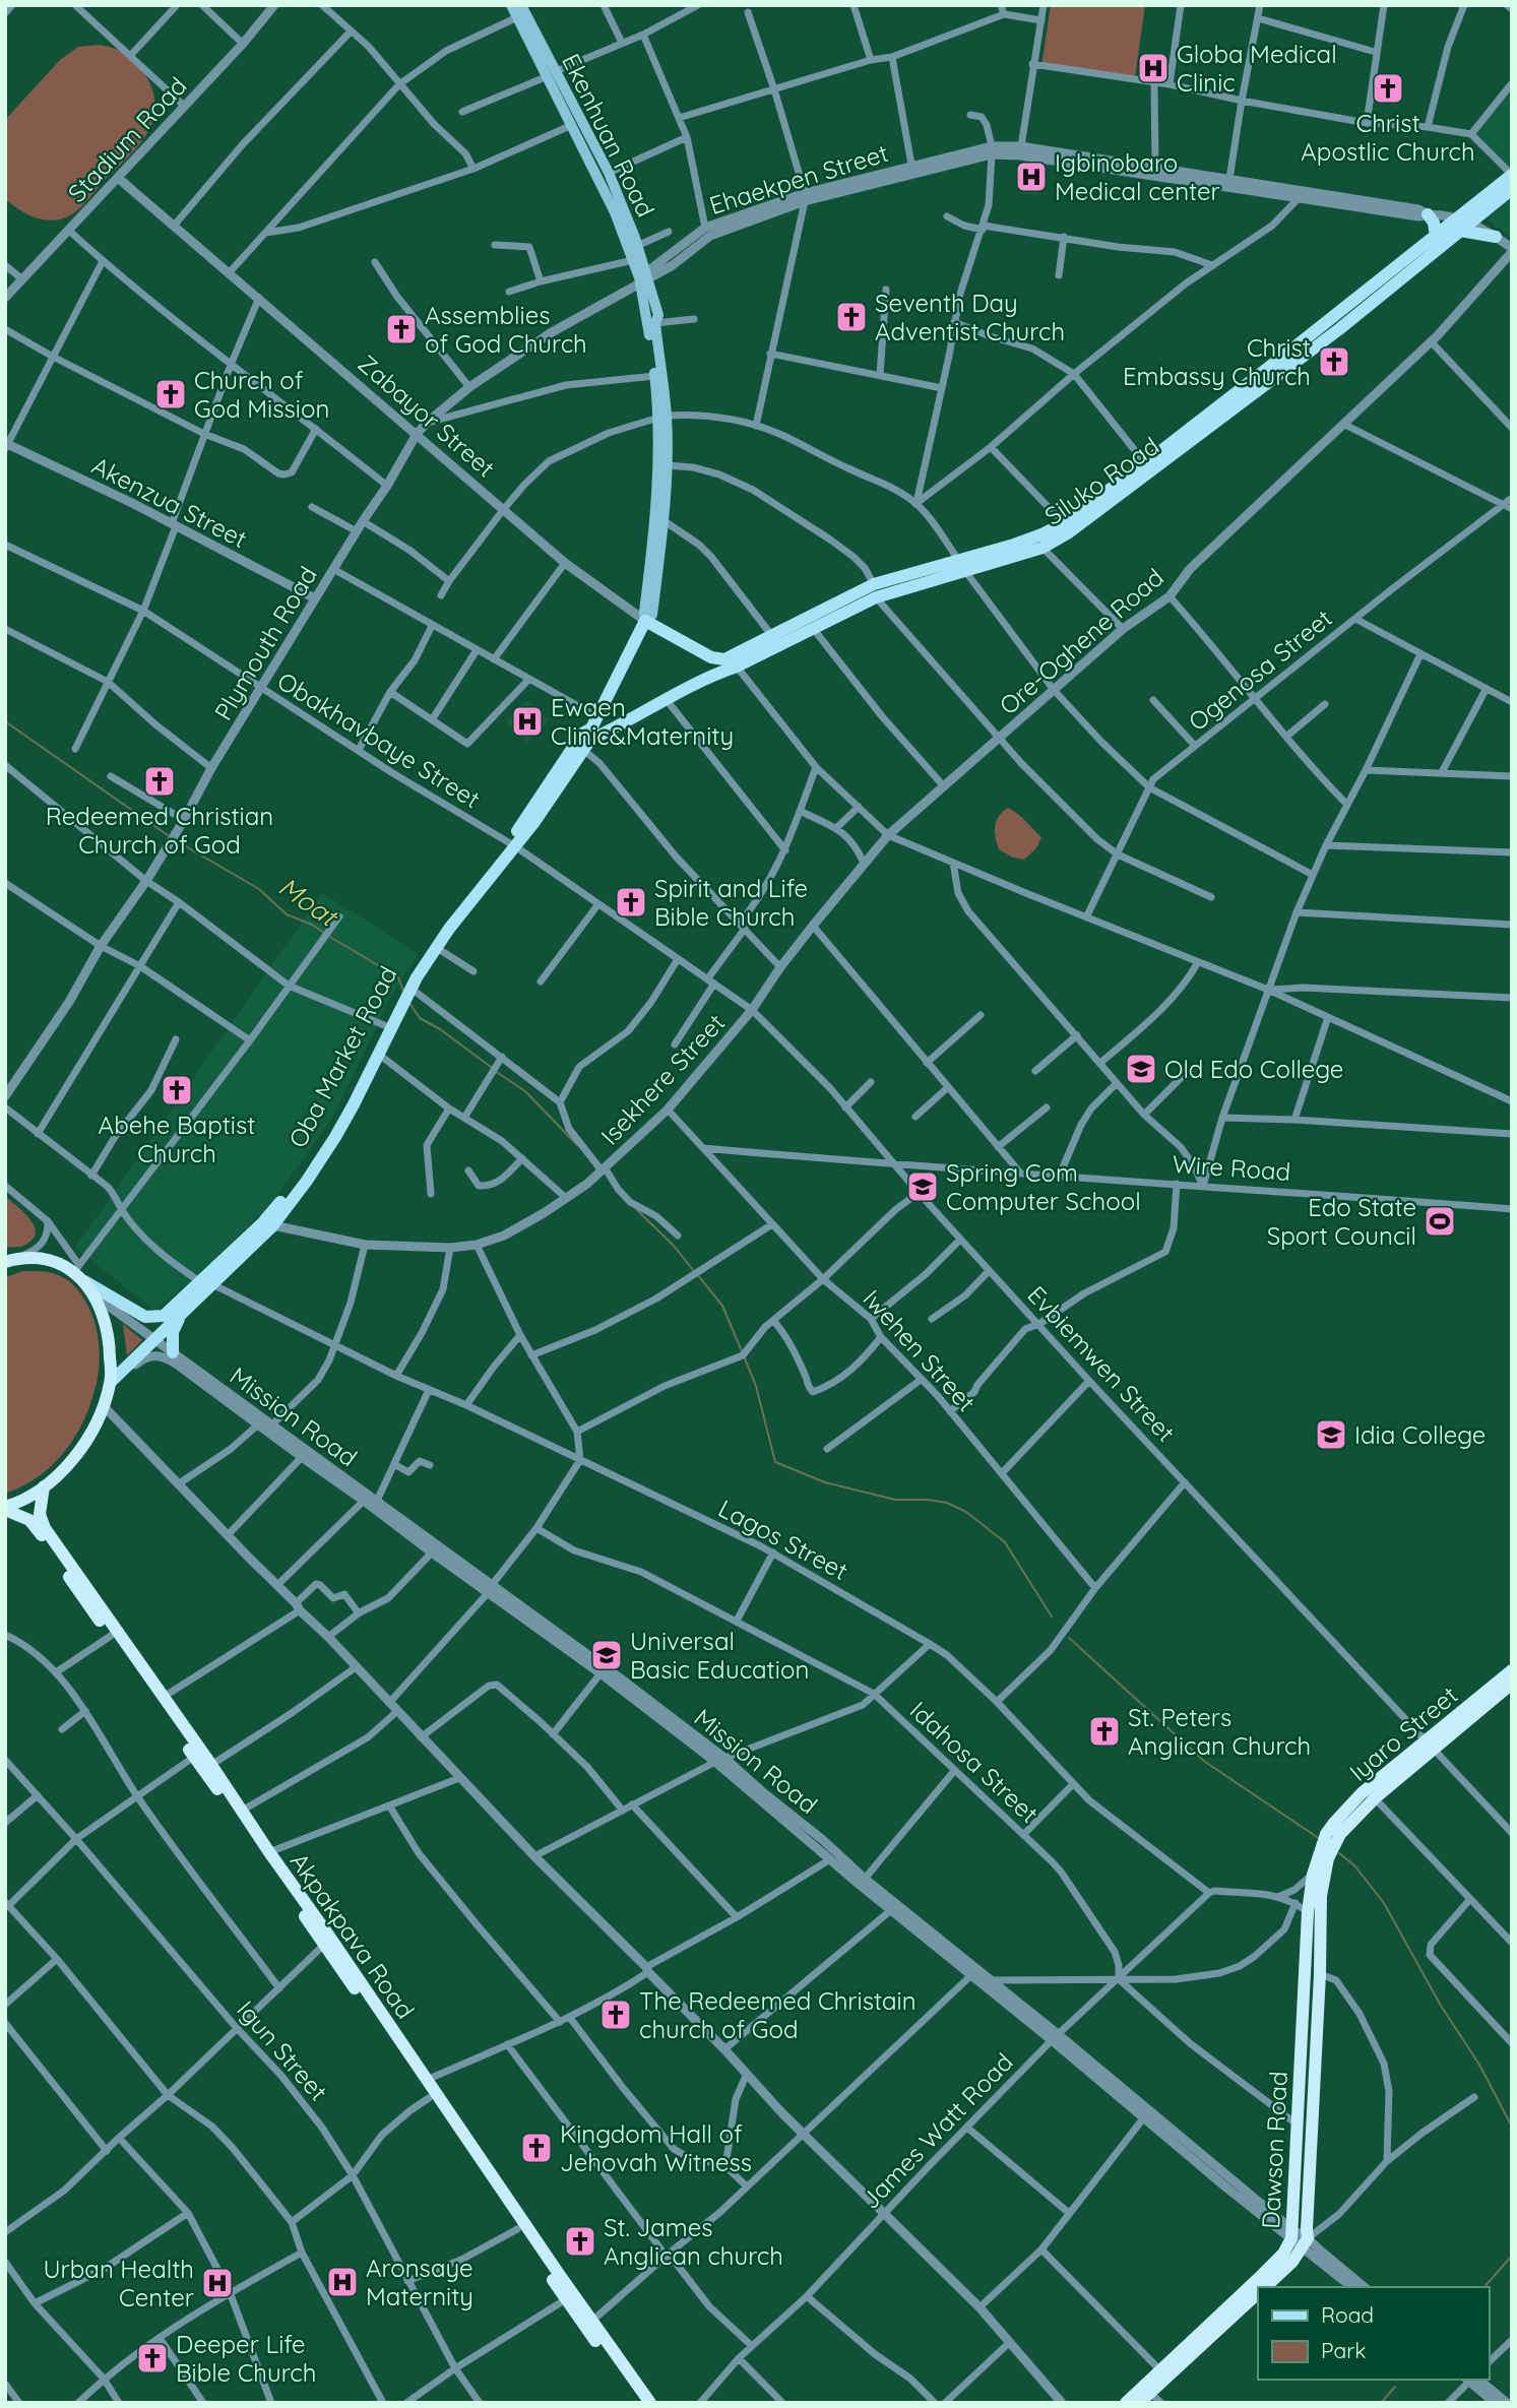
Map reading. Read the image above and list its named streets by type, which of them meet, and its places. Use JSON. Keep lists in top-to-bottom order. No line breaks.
{"streets":{"highway":["Iyaro Street","Akpakpava Road","Dawson Road"],"main road":["Ekenhuan Road","Zabayor Street","Siluko Road","Oba Market Road"],"street":["Stadium Road","Ehaekpen Street","Akenzua Street","Ore-Oghene Road","Plymouth Road","Ogenosa Street","Obakhavbaye Street","Isekhere Street","Wire Road","Iwehen Street","Evbiemwen Street","Mission Road","Lagos Street","Idahosa Street","Igun Street","James Watt Road"]},"crossings":[["Ekenhuan Road","Ehaekpen Street"],["Ekenhuan Road","Zabayor Street"],["Ekenhuan Road","Siluko Road"],["Ekenhuan Road","Plymouth Road"],["Ekenhuan Road","Oba Market Road"],["Stadium Road","Zabayor Street"],["Ehaekpen Street","Siluko Road"],["Ehaekpen Street","Plymouth Road"],["Zabayor Street","Siluko Road"],["Zabayor Street","Plymouth Road"],["Siluko Road","Oba Market Road"],["Akenzua Street","Plymouth Road"],["Ore-Oghene Road","Obakhavbaye Street"],["Ore-Oghene Road","Isekhere Street"],["Ore-Oghene Road","Evbiemwen Street"],["Plymouth Road","Obakhavbaye Street"],["Obakhavbaye Street","Oba Market Road"],["Obakhavbaye Street","Isekhere Street"],["Obakhavbaye Street","Evbiemwen Street"],["Oba Market Road","Isekhere Street"],["Oba Market Road","Mission Road"],["Oba Market Road","Lagos Street"],["Isekhere Street","Evbiemwen Street"],["Wire Road","Iwehen Street"],["Wire Road","Evbiemwen Street"],["Evbiemwen Street","Iyaro Street"],["Mission Road","James Watt Road"],["Mission Road","Dawson Road"],["Lagos Street","James Watt Road"],["Iyaro Street","Dawson Road"],["Idahosa Street","James Watt Road"]],"water":["Moat"],"places":{"hospital":["Globa Medical Clinic","Igbinobaro Medical center","Ewaen Clinic&Maternity","Aronsaye Maternity","Urban Health Center"],"church":["Christ Apostlic Church","Seventh Day Adventist Church","Assemblies of God Church","Christ Embassy Church","Church of God Mission","Redeemed Christian Church of God","Spirit and Life Bible Church","Abehe Baptist Church","St. Peters Anglican Church","The Redeemed Christain church of God","Kingdom Hall of Jehovah Witness","St. James Anglican church","Deeper Life Bible Church"],"school or university":["Old Edo College","Spring Com Computer School","Idia College","Universal Basic Education"],"sports":["Edo State Sport Council"]},"legend":["Road","Park"]}
